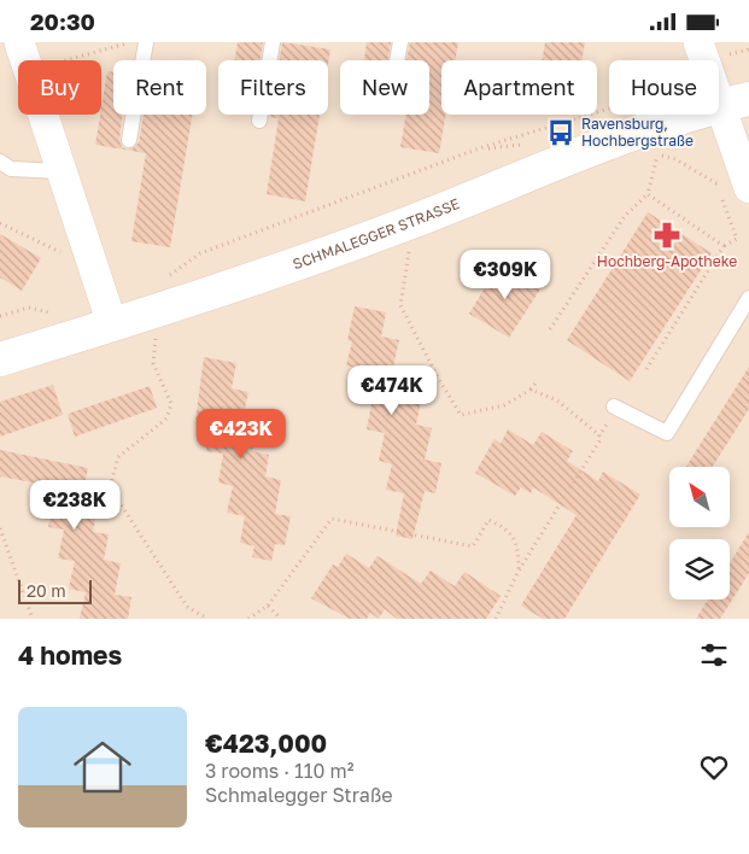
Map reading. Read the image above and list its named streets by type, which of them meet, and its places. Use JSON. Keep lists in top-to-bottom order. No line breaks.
{"streets":{"street":["SCHMALEGGER STRASSE"]},"places":{"bus stop":["Ravensburg, Hochbergstraße"],"pharmacy":["Hochberg-Apotheke"]},"scale_bar":"20 m","north":"top left","page":{"status":"20:30","chip":["Buy","Rent","Filters","New","Apartment","House"],"price":["€309K","€474K","€423K","€238K"],"scale":"20 m","heading":"4 homes","list":[{"name":"€423,000","note":"3 rooms · 110 m² · Schmalegger Straße"}]}}
